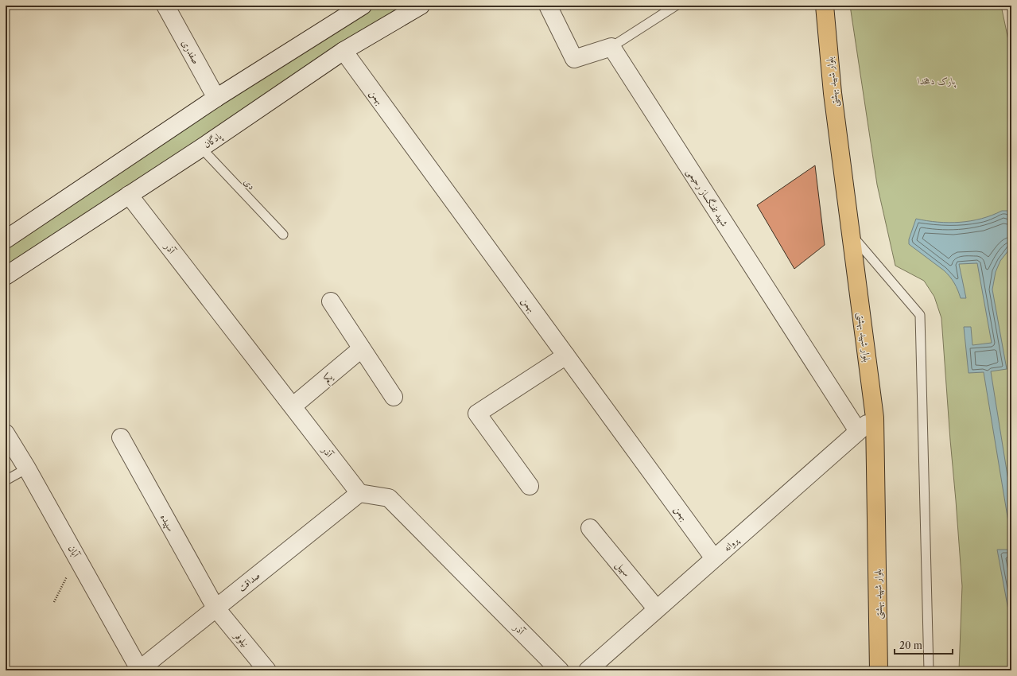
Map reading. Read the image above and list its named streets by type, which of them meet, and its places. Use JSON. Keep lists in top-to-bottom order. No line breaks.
{"streets":{"main road":["بلوار شهید بهشتی"],"street":["صفدری","بهمن","پادگان","شهید تفنگساز رحیمی","آذر","یکم","سپیده","پروانه","آبان","سهیل","صداقت","نیلوفر"],"lane":["دی"]},"crossings":[["بلوار شهید بهشتی","پروانه"],["بهمن","پادگان"],["بهمن","پروانه"],["پادگان","دی"],["پادگان","آذر"],["شهید تفنگساز رحیمی","پروانه"],["آذر","یکم"],["آذر","صداقت"],["سپیده","صداقت"],["سپیده","نیلوفر"],["پروانه","سهیل"],["آبان","صداقت"],["صداقت","نیلوفر"]],"parks":["پارک دهخدا"],"scale_bar":"20 m"}
